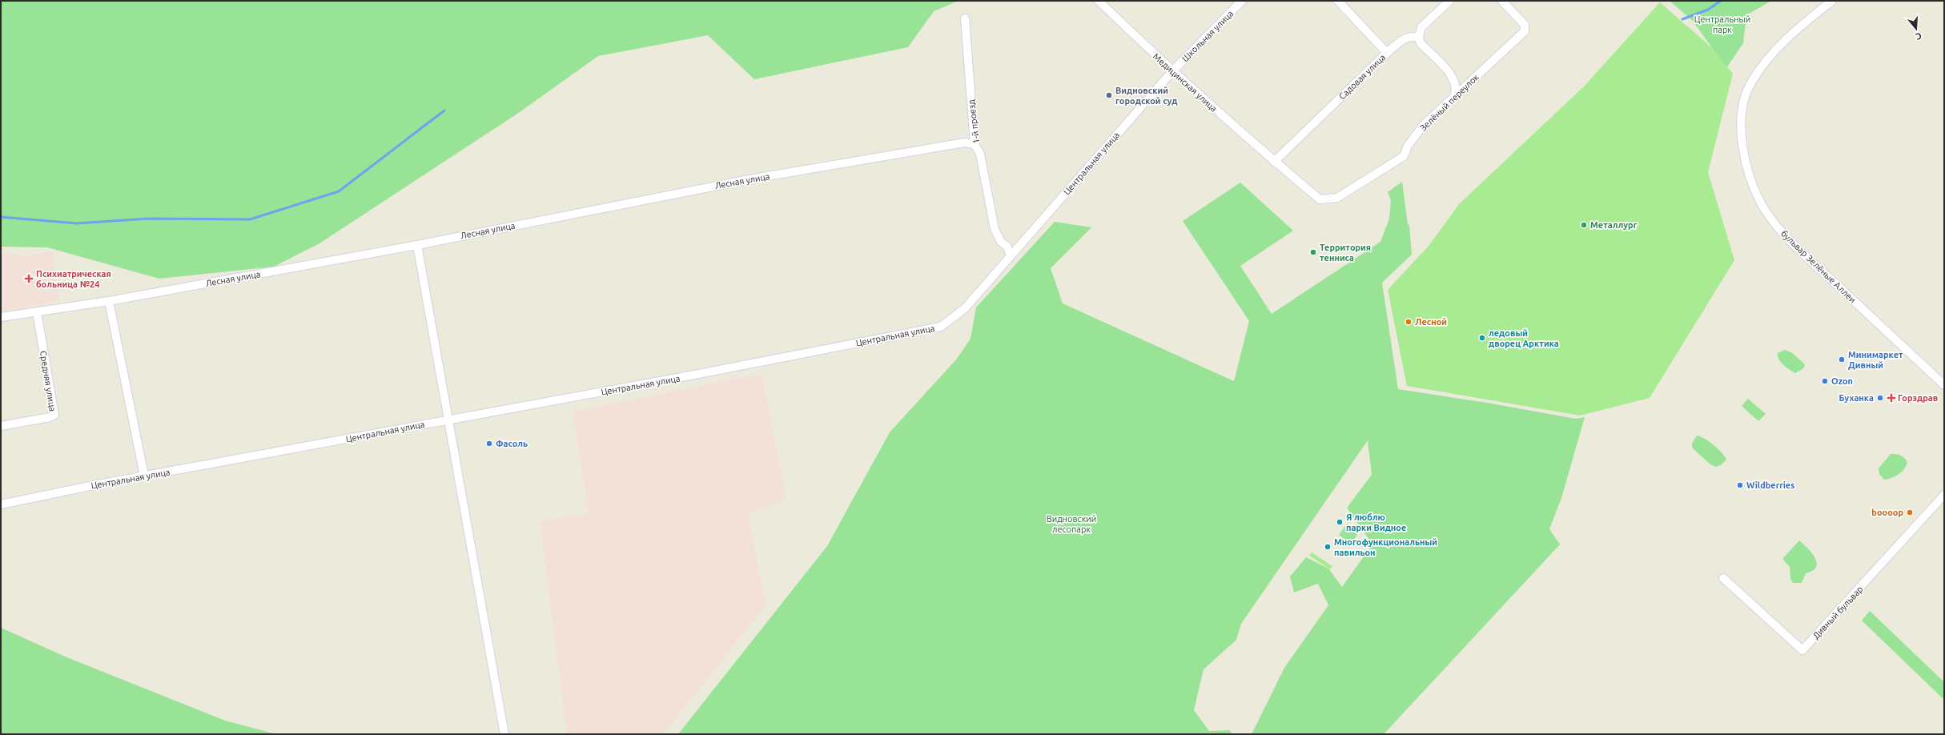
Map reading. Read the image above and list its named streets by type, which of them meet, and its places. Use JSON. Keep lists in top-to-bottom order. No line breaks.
{"streets":{"street":["Школьная улица","Садовая улица","Медицинская улица","Зелёный переулок","1-й проезд","Центральная улица","Лесная улица","бульвар Зелёные Аллеи","Средняя улица","Дивный бульвар"]},"crossings":[["Школьная улица","Медицинская улица"],["Школьная улица","Центральная улица"],["Садовая улица","Медицинская улица"],["Медицинская улица","Зелёный переулок"],["Медицинская улица","Центральная улица"],["1-й проезд","Центральная улица"],["1-й проезд","Лесная улица"],["Лесная улица","Средняя улица"]],"parks":["Центральный парк","Видновский лесопарк"],"places":{"other":["Видновский городской суд","Металлург","Территория тенниса","Лесной","ледовый дворец Арктика","Минимаркет Дивный","Ozon","Буханка","Фасоль","Wildberries","boooop","Я люблю парки Видное","Многофункциональный павильон"],"health":["Психиатрическая больница №24","Горздрав"]},"north":"bottom"}
